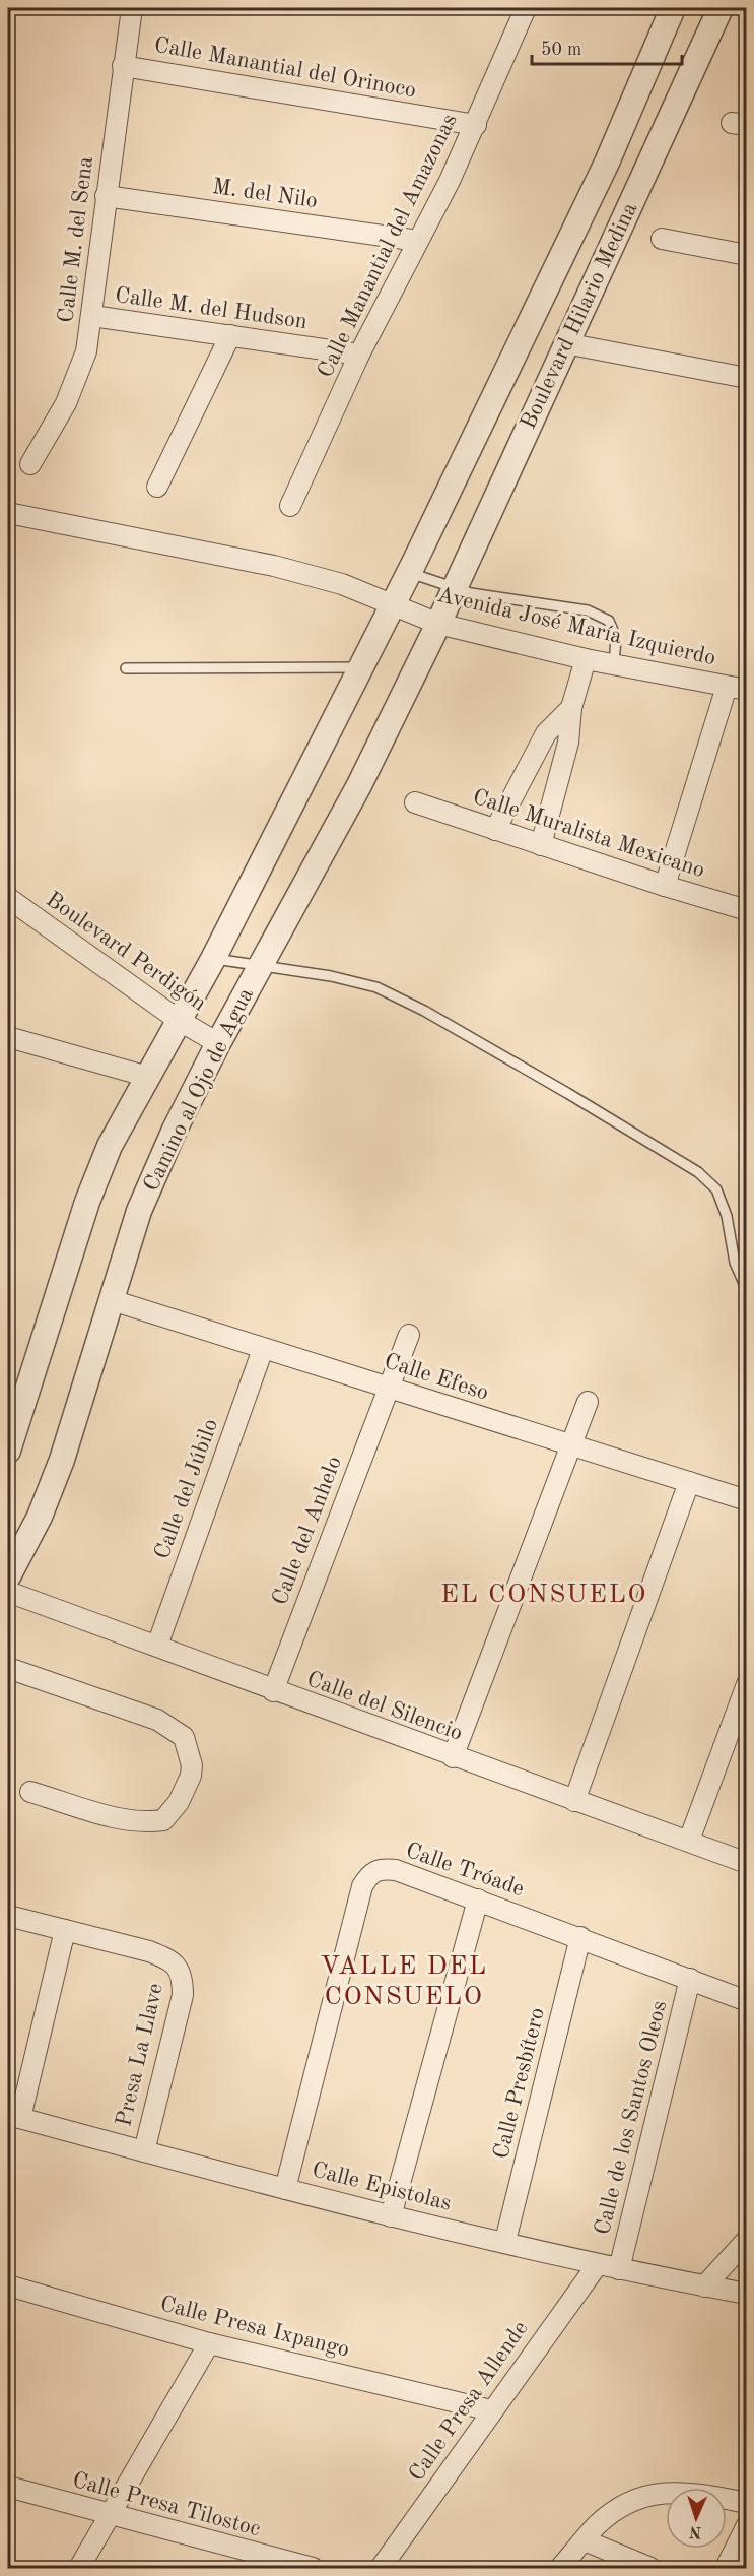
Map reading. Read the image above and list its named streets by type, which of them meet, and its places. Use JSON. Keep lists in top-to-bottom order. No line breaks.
{"streets":{"street":["Calle Manantial del Orinoco","M. del Nilo","Calle M. del Sena","Calle Manantial del Amazonas","Calle M. del Hudson","Boulevard Hilario Medina","Avenida José María Izquierdo","Calle Muralista Mexicano","Boulevard Perdigón","Camino al Ojo de Agua","Calle Efeso","Calle del Júbilo","Calle del Anhelo","Calle del Silencio","Calle Tróade","Presa La Llave","Calle Presbítero","Calle de los Santos Oleos","Calle Epistolas","Calle Presa Ixpango","Calle Presa Allende","Calle Presa Tilostoc"]},"crossings":[["Calle Manantial del Orinoco","Calle M. del Sena"],["Calle Manantial del Orinoco","Calle Manantial del Amazonas"],["M. del Nilo","Calle M. del Sena"],["M. del Nilo","Calle Manantial del Amazonas"],["Calle M. del Sena","Calle M. del Hudson"],["Calle Manantial del Amazonas","Calle M. del Hudson"],["Boulevard Hilario Medina","Avenida José María Izquierdo"],["Boulevard Hilario Medina","Camino al Ojo de Agua"],["Avenida José María Izquierdo","Camino al Ojo de Agua"],["Boulevard Perdigón","Camino al Ojo de Agua"],["Camino al Ojo de Agua","Calle Efeso"],["Calle Efeso","Calle del Júbilo"],["Calle Efeso","Calle del Anhelo"],["Calle del Júbilo","Calle del Silencio"],["Calle del Anhelo","Calle del Silencio"],["Calle Tróade","Calle Presbítero"],["Calle Tróade","Calle de los Santos Oleos"],["Calle Tróade","Calle Epistolas"],["Presa La Llave","Calle Epistolas"],["Calle Presbítero","Calle Epistolas"],["Calle de los Santos Oleos","Calle Epistolas"],["Calle Epistolas","Calle Presa Allende"],["Calle Presa Ixpango","Calle Presa Allende"]],"districts":["EL CONSUELO","VALLE DEL CONSUELO"],"scale_bar":"50 m","north":"bottom"}
